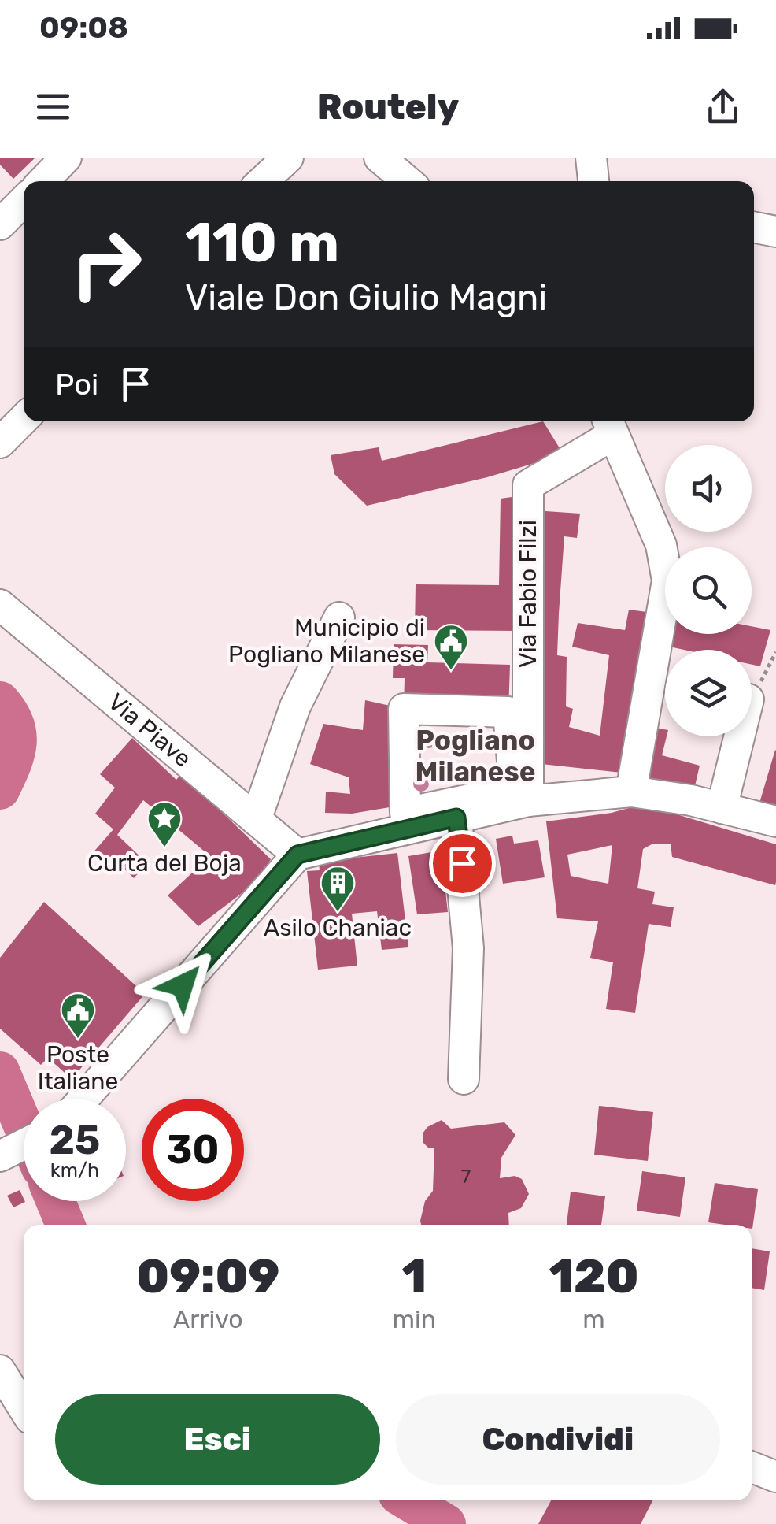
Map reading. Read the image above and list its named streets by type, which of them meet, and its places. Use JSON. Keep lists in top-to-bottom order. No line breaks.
{"streets":{"street":["Via Fabio Filzi","Via Piave"]},"districts":["Pogliano Milanese"],"places":{"public building":["Municipio di Pogliano Milanese","Poste Italiane"],"place":["Curta del Boja"],"building":["Asilo Chaniac"]},"house_numbers":["7"],"page":{"status":"09:08","header":"Routely","turn":["110 m","Viale Don Giulio Magni"],"then":"Poi","speed":"25 km/h","limit":"30","eta":["09:09","Arrivo","1","min","120","m"],"buttons":["Esci","Condividi"]}}
